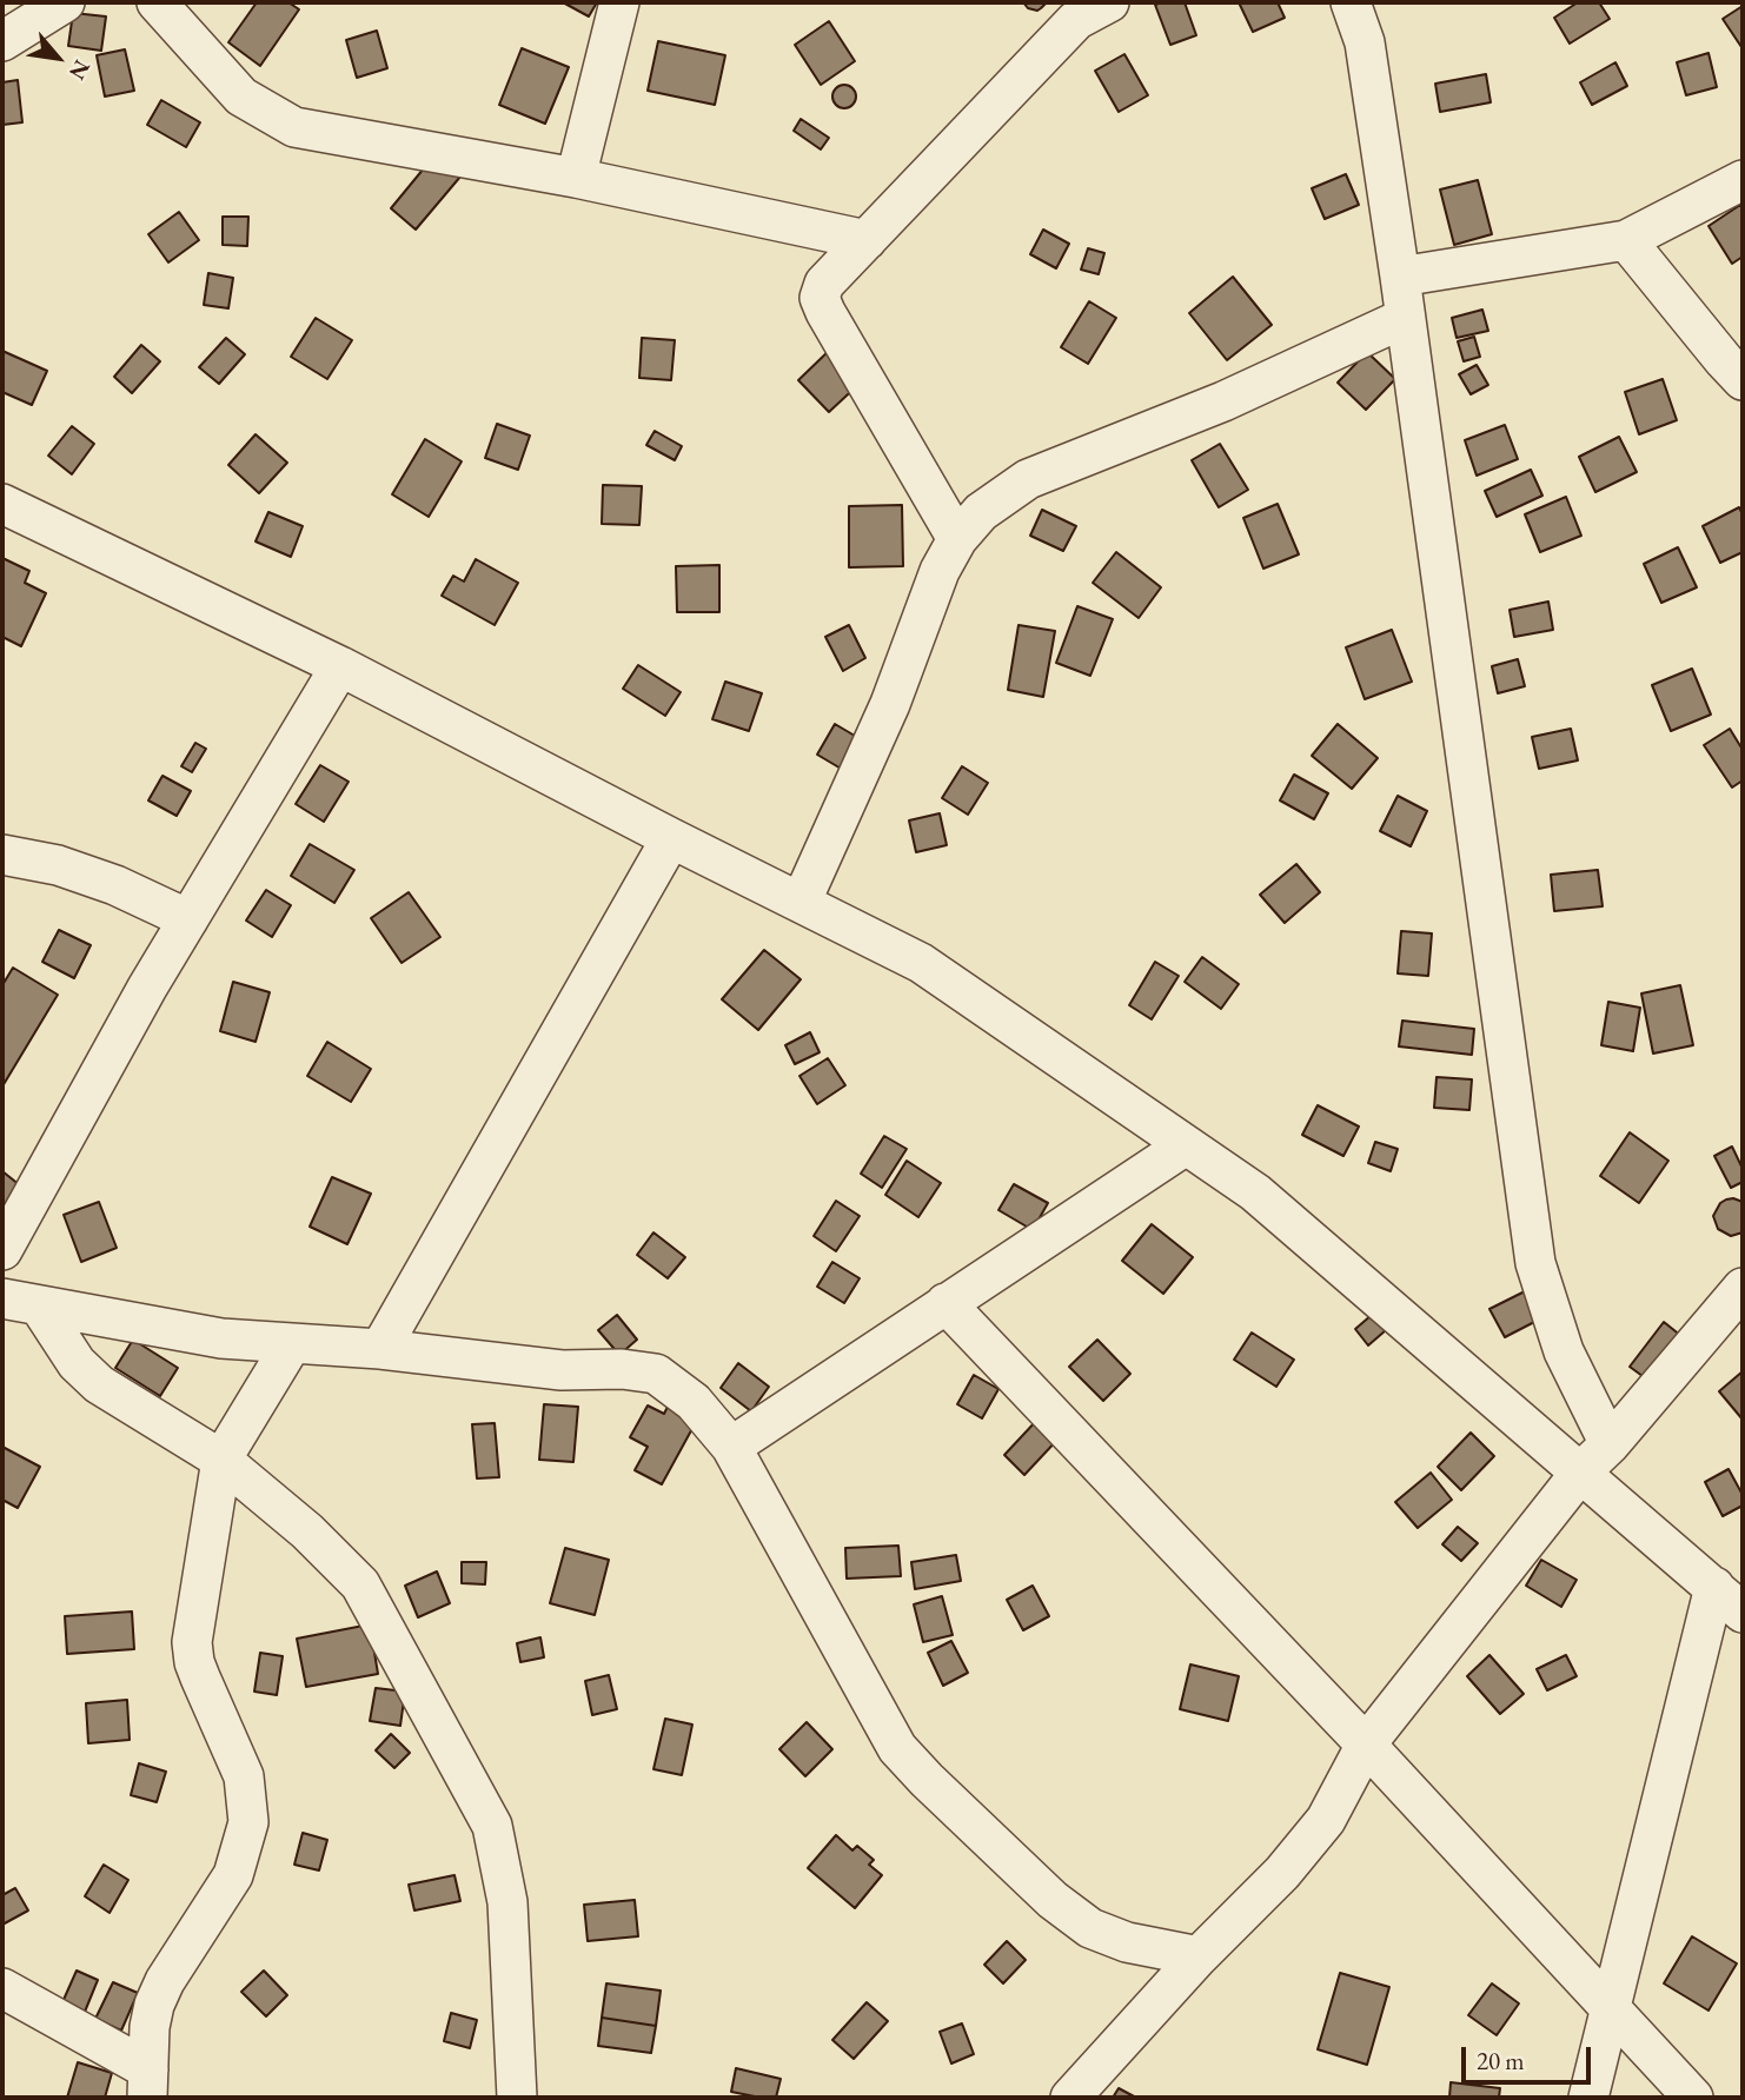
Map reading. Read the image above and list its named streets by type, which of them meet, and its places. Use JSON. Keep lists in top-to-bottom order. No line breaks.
{"scale_bar":"20 m","north":"bottom right"}
